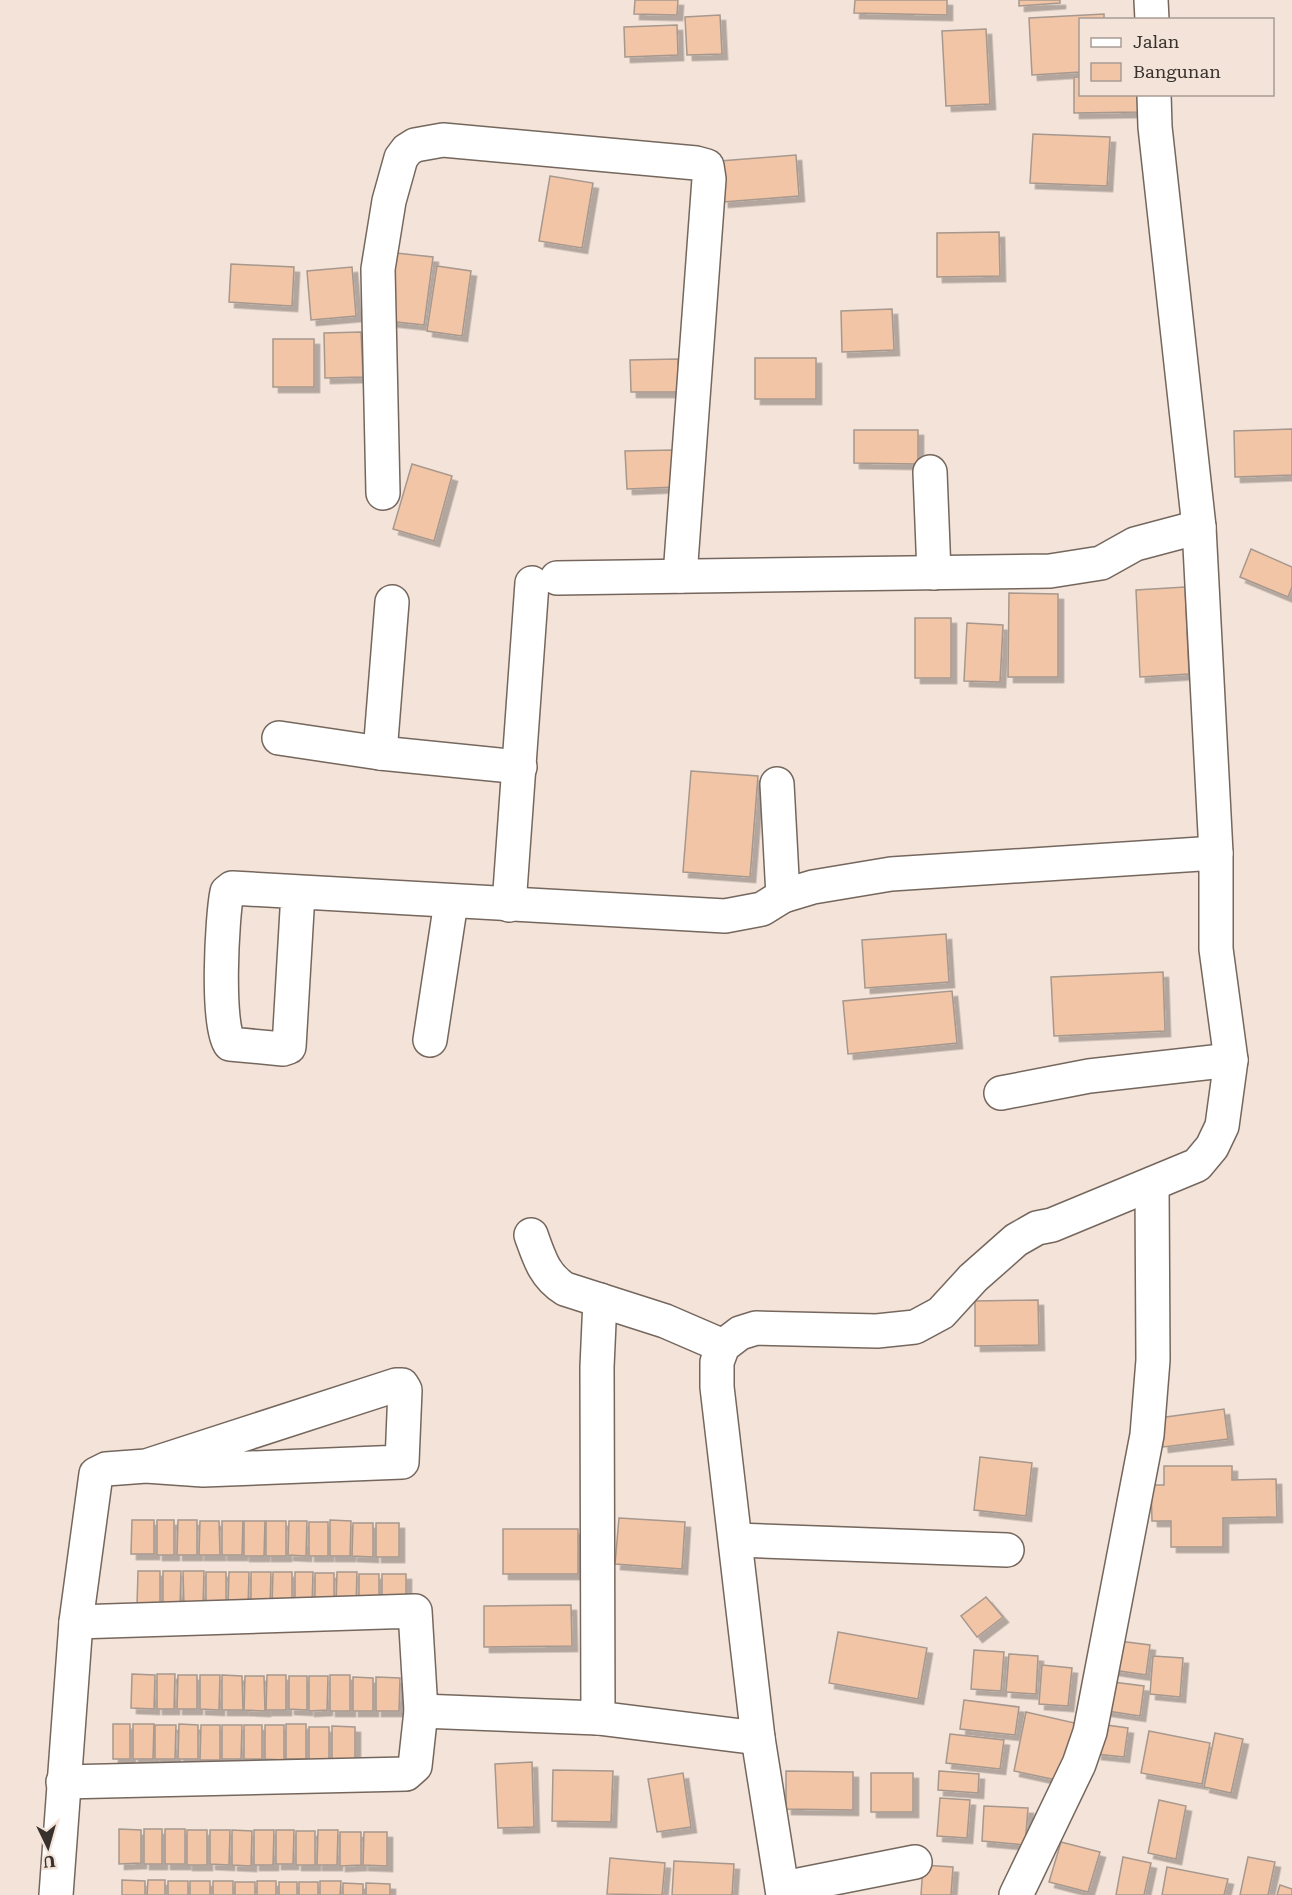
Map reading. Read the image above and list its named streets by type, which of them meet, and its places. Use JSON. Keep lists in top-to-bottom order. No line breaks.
{"legend":["Jalan","Bangunan"],"north":"bottom"}
